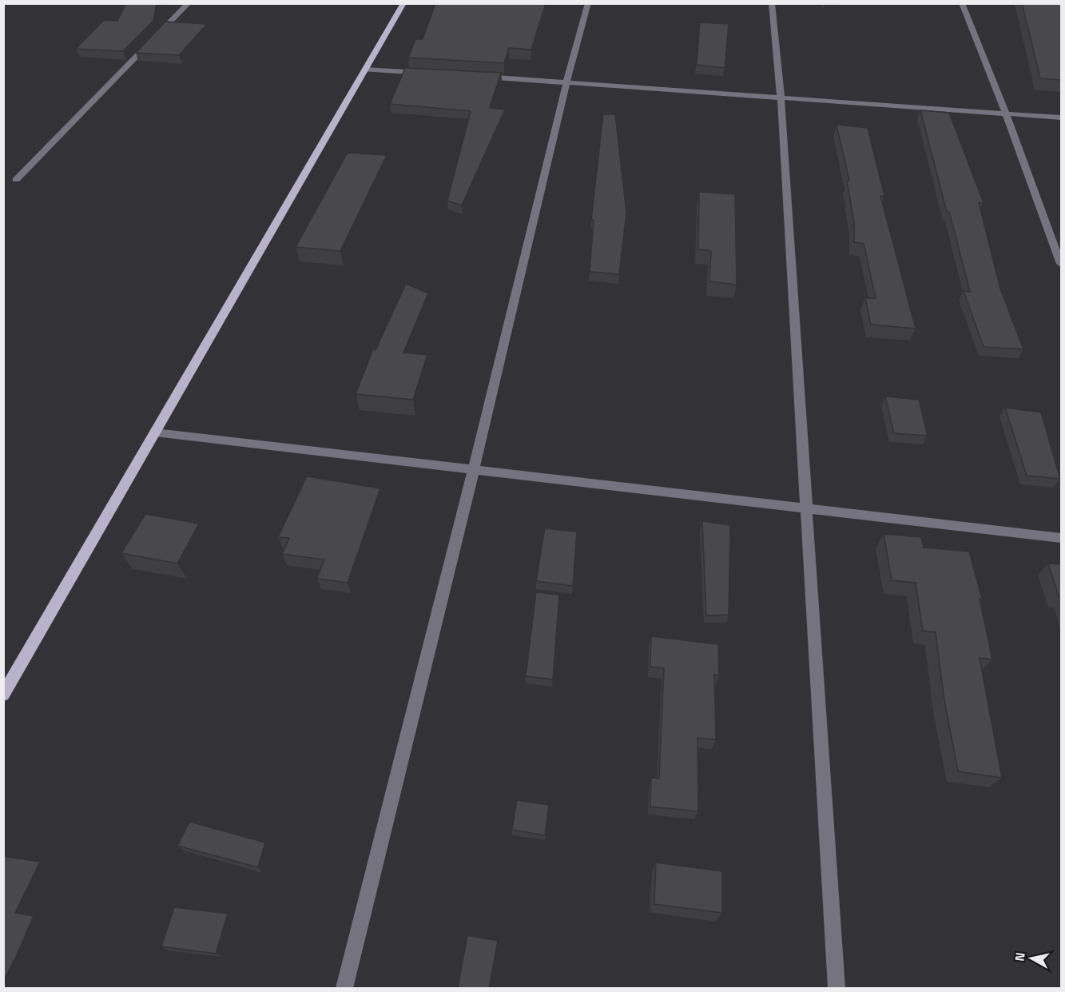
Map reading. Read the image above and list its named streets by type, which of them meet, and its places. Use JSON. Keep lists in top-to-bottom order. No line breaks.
{"north":"left"}
